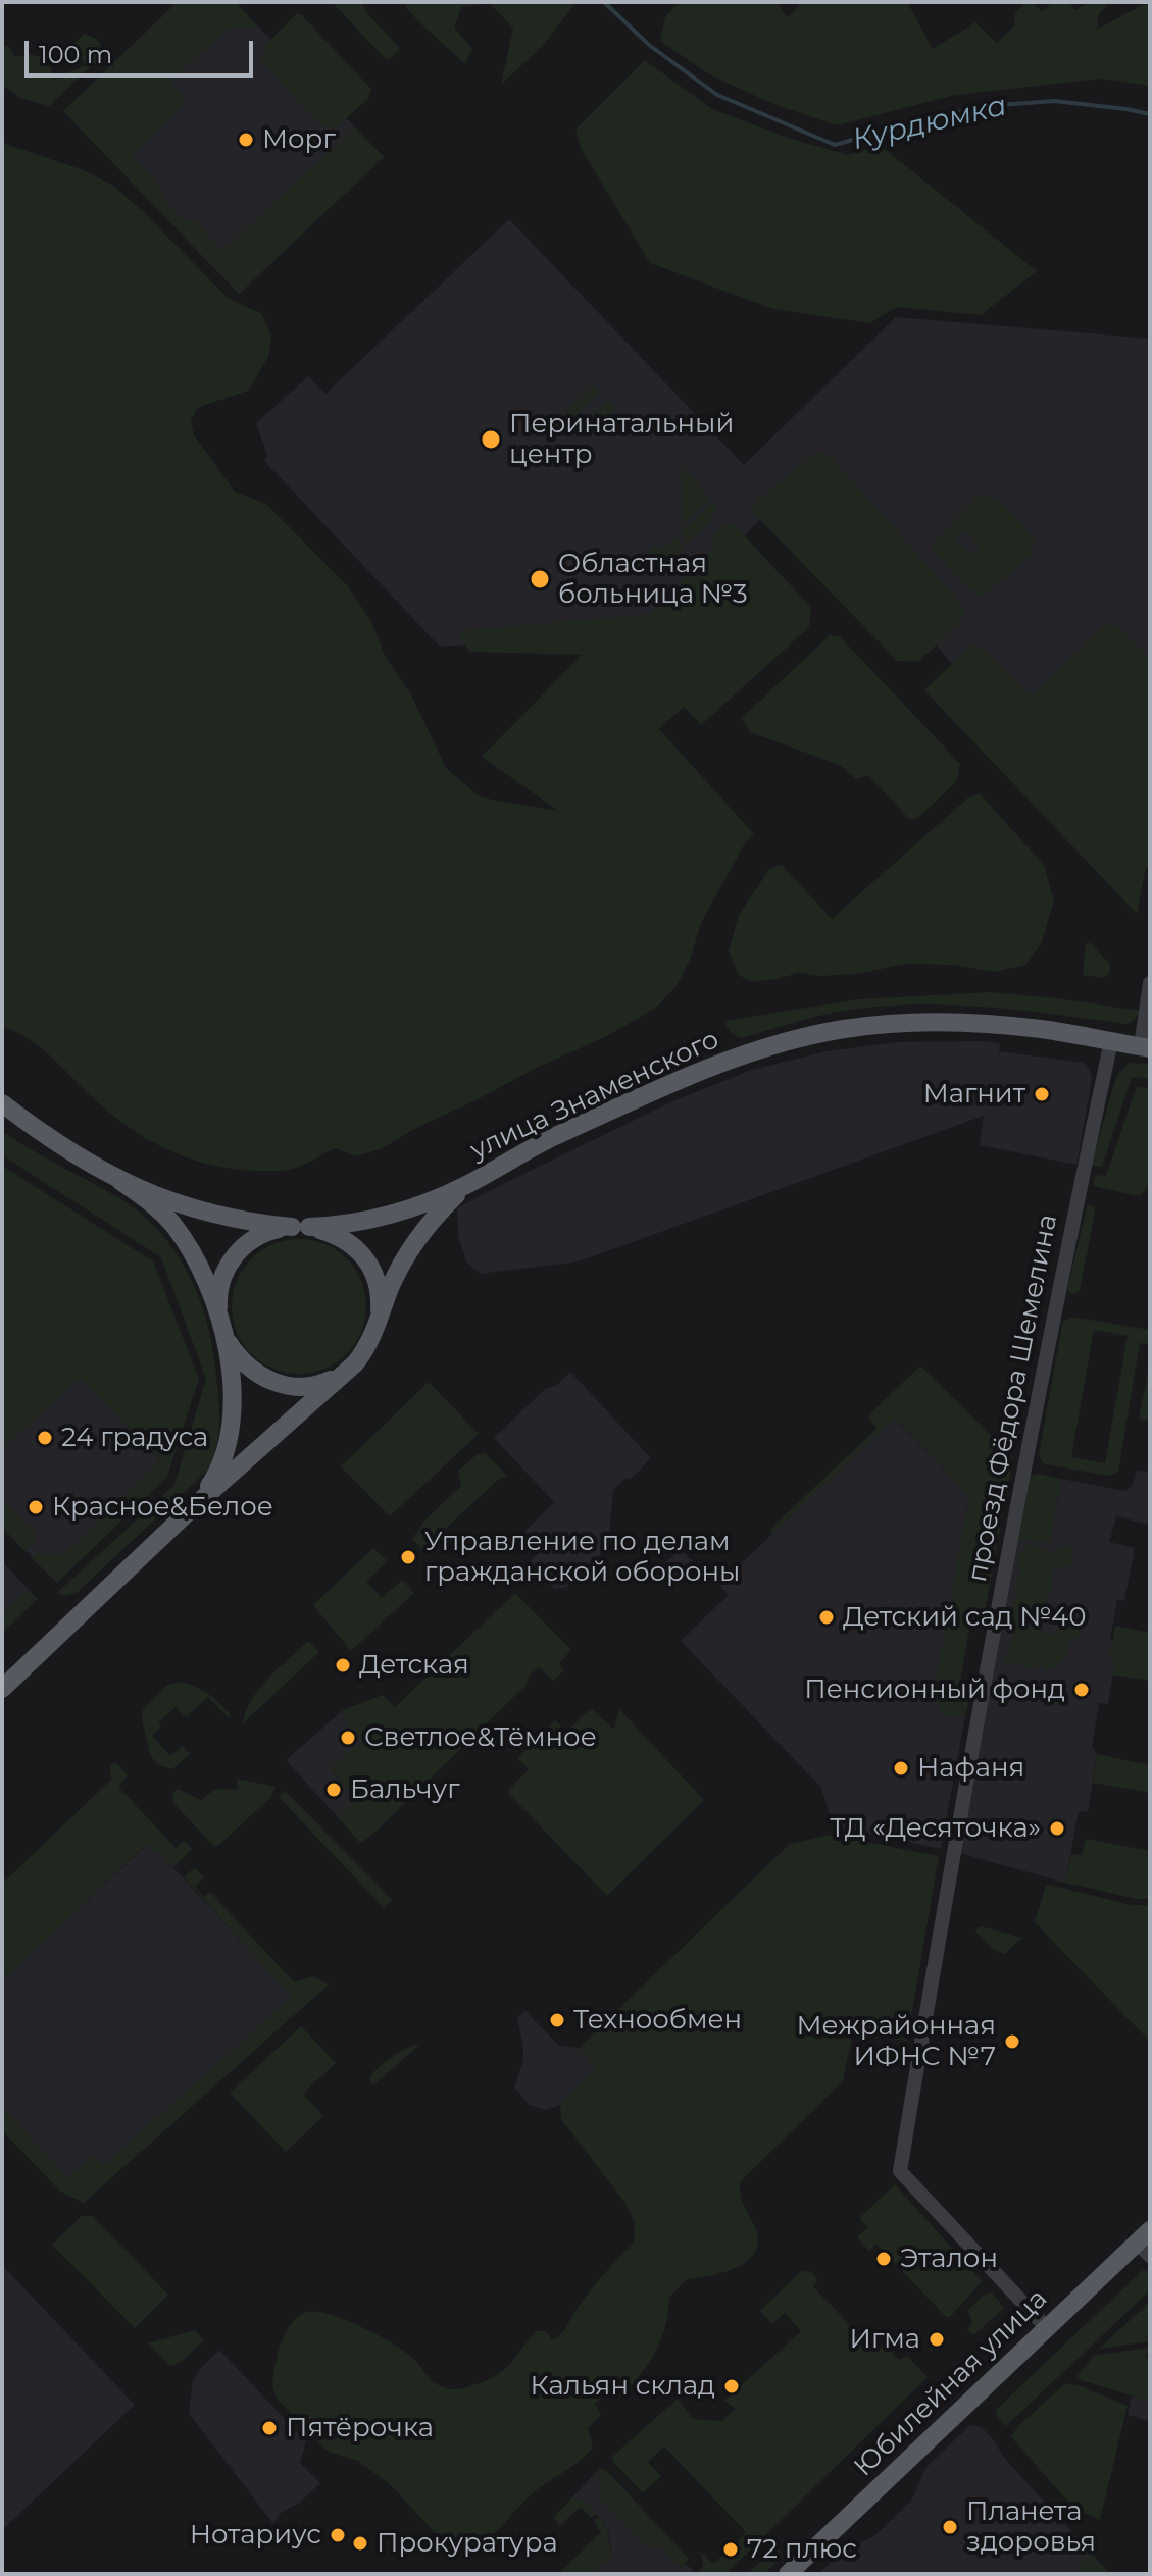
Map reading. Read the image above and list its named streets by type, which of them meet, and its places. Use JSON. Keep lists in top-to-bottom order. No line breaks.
{"streets":{"main road":["улица Знаменского","Юбилейная улица"],"street":["проезд Фёдора Шемелина"]},"crossings":[["улица Знаменского","проезд Фёдора Шемелина"],["проезд Фёдора Шемелина","Юбилейная улица"]],"water":["Курдюмка"],"places":["Морг","Перинатальный центр","Областная больница №3","Магнит","24 градуса","Красное&Белое","Управление по делам гражданской обороны","Детский сад №40","Детская","Пенсионный фонд","Светлое&Тёмное","Нафаня","Бальчуг","ТД «Десяточка»","Технообмен","Межрайонная ИФНС №7","Эталон","Игма","Кальян склад","Пятёрочка","Планета здоровья","Нотариус","Прокуратура","72 плюс"],"scale_bar":"100 m"}
